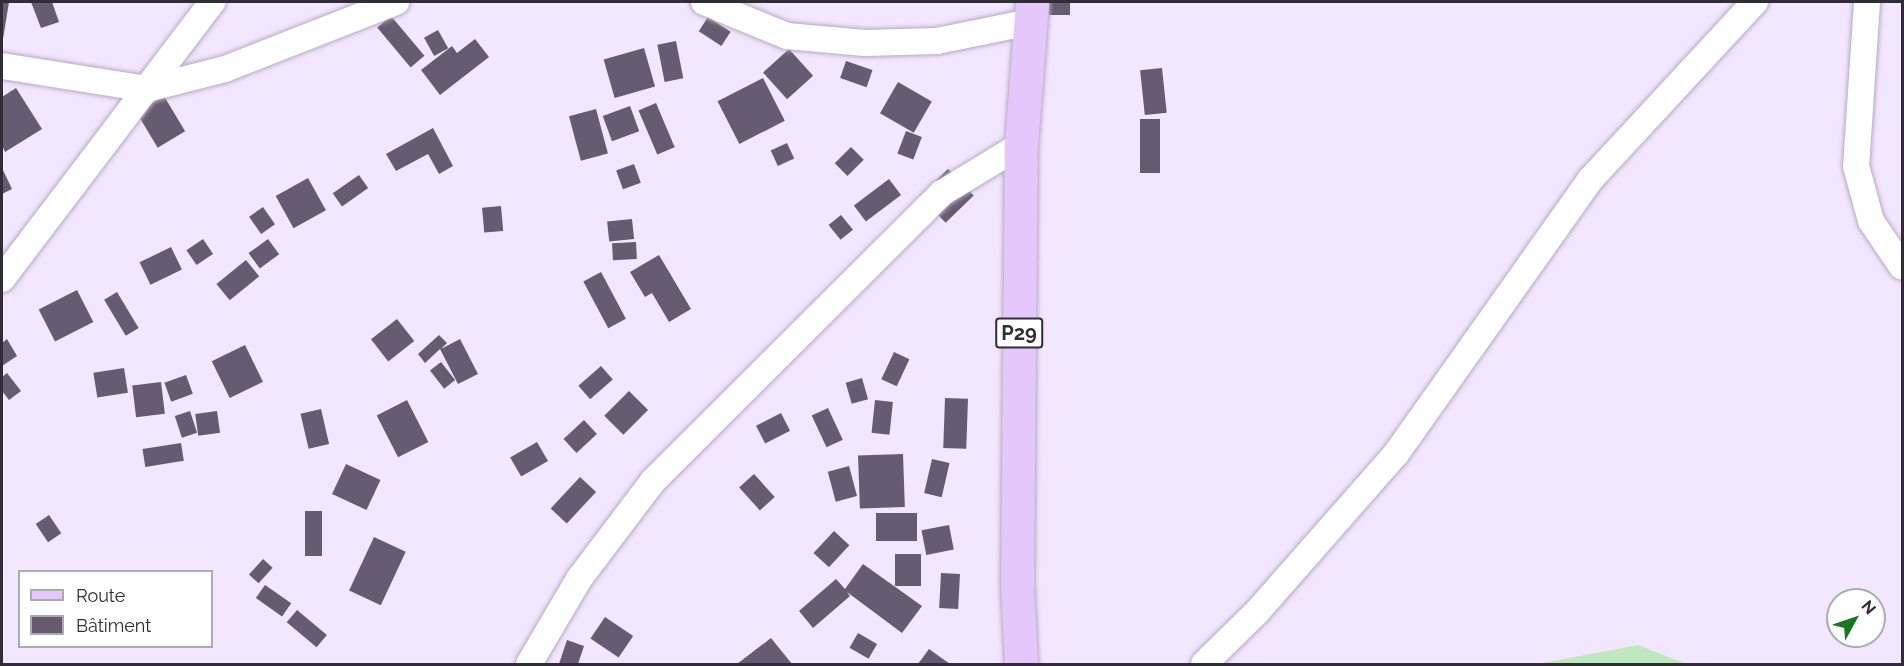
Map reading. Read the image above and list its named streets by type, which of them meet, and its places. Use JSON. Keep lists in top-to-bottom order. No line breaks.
{"streets":{"main road":["P29"]},"legend":["Route","Bâtiment"],"north":"top right"}
